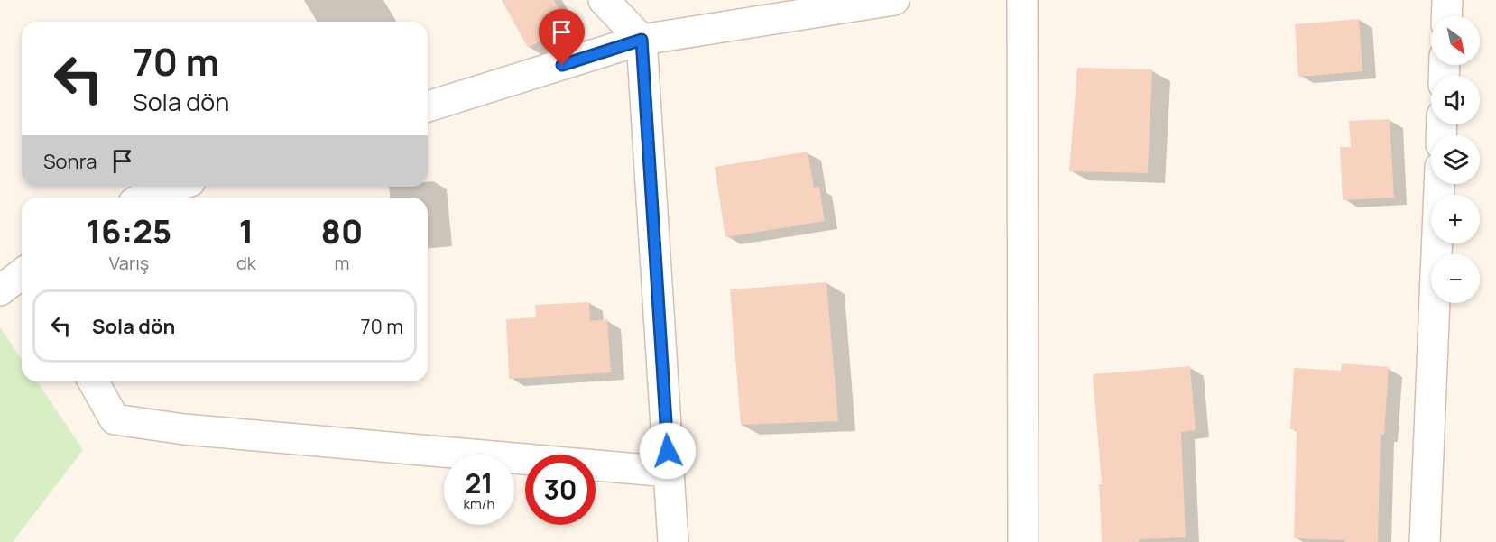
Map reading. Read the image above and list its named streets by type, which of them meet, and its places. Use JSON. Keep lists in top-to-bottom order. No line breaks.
{"north":"bottom right","page":{"map_buttons":["+","−"],"turn":["70 m","Sola dön"],"then":"Sonra","eta":["16:25","Varış","1","dk","80","m"],"list":[{"name":"Sola dön","value":"70 m"}],"speed":"21 km/h","limit":"30"}}
